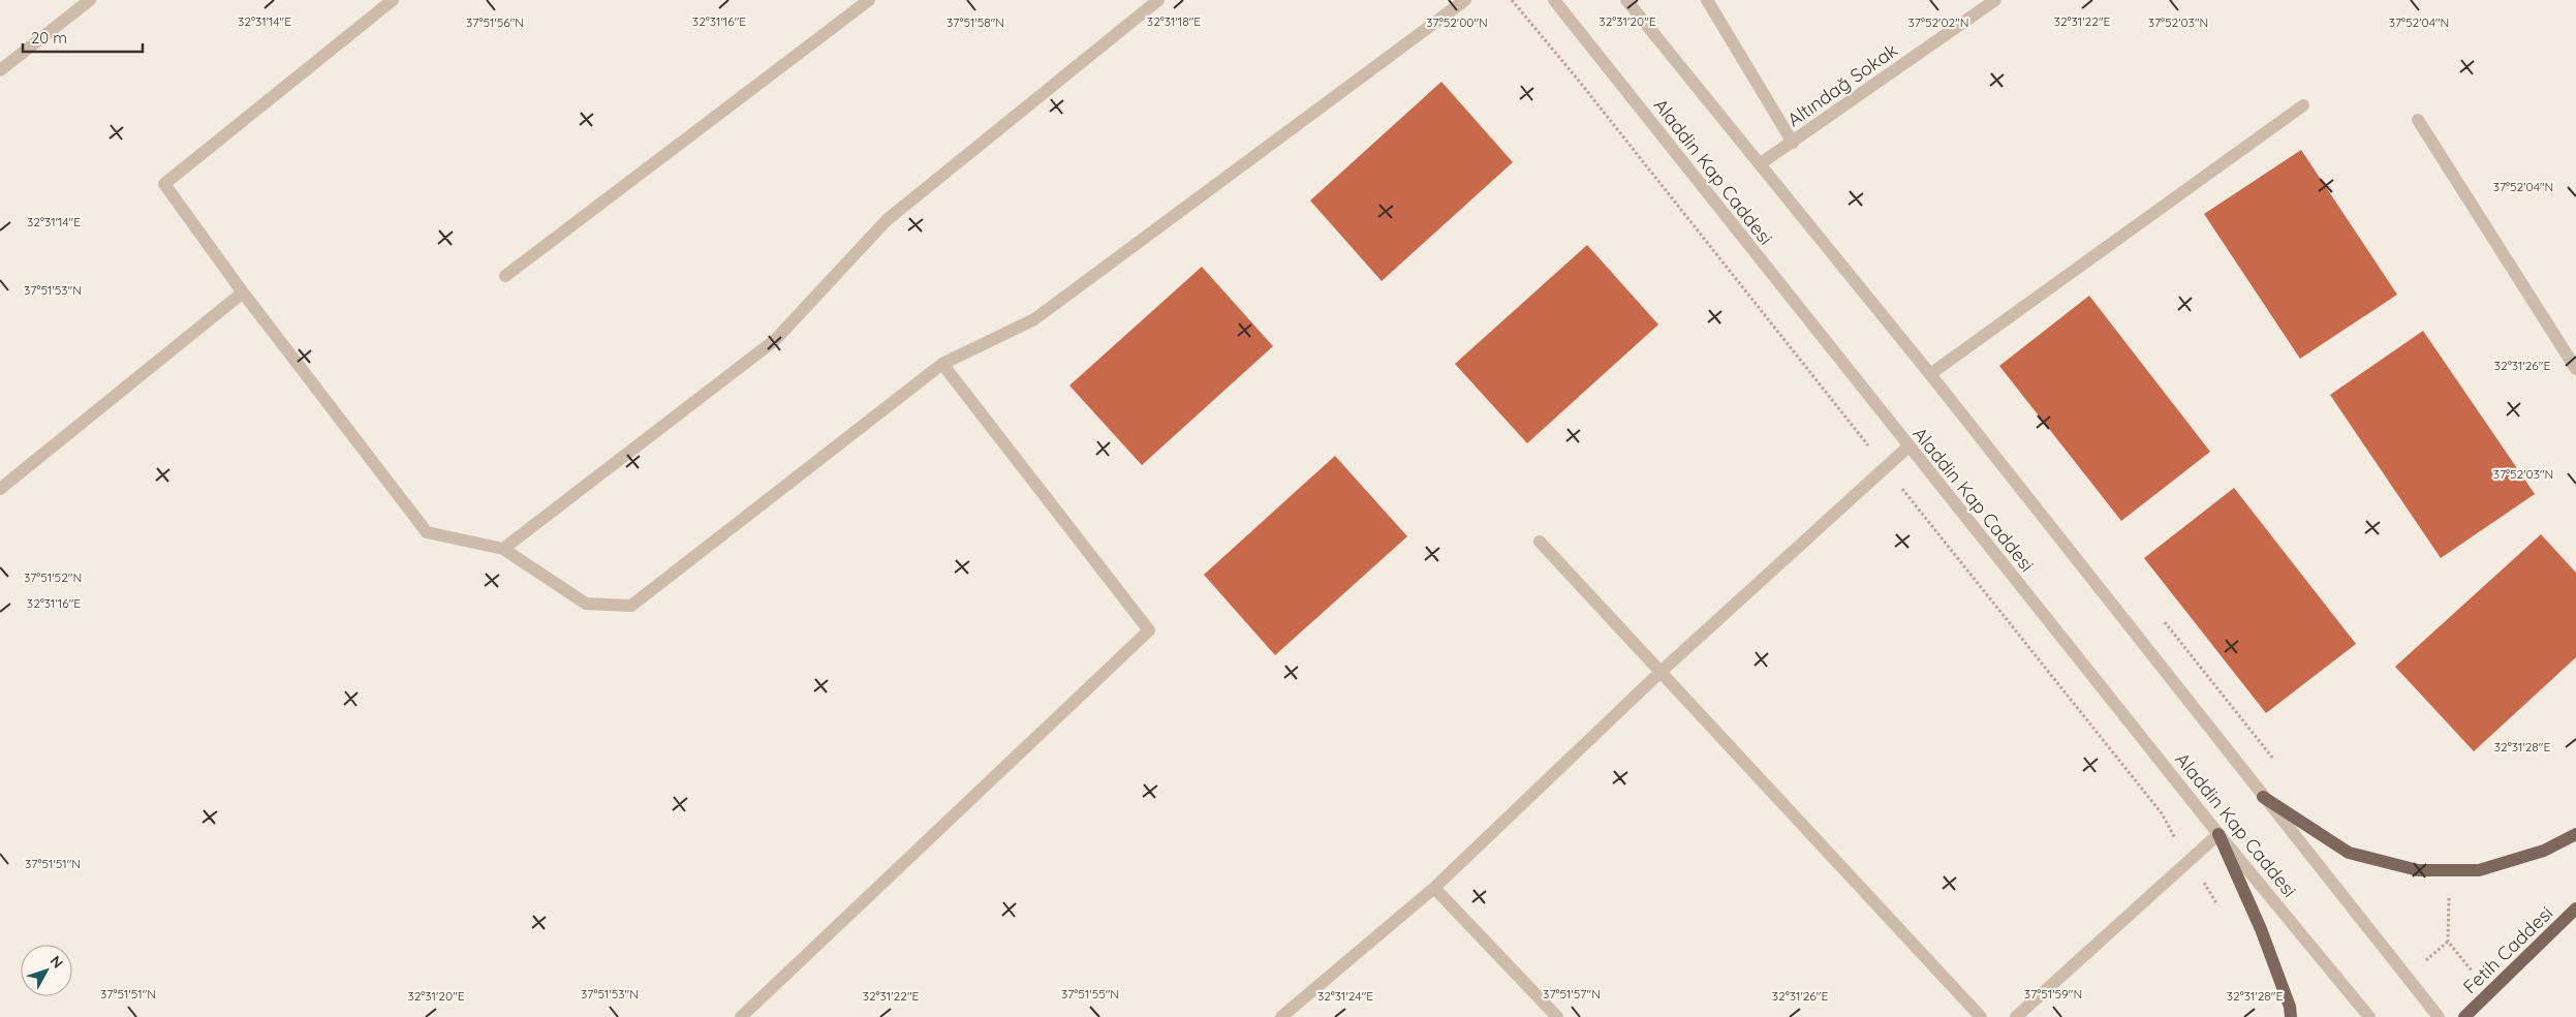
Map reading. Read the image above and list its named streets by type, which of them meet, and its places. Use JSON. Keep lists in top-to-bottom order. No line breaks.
{"streets":{"main road":["Fetih Caddesi"],"street":["Altındağ Sokak","Aladdin Kap Caddesi"]},"scale_bar":"20 m","north":"top right","coordinates":["32°31'14\"E","32°31'16\"E","32°31'18\"E","32°31'20\"E","32°31'22\"E","37°51'56\"N","37°51'58\"N","37°52'00\"N","37°52'02\"N","37°52'03\"N","37°52'04\"N","37°51'53\"N","32°31'26\"E","37°51'52\"N","32°31'28\"E","37°51'51\"N","37°51'55\"N","37°51'57\"N","37°51'59\"N","32°31'24\"E"]}
